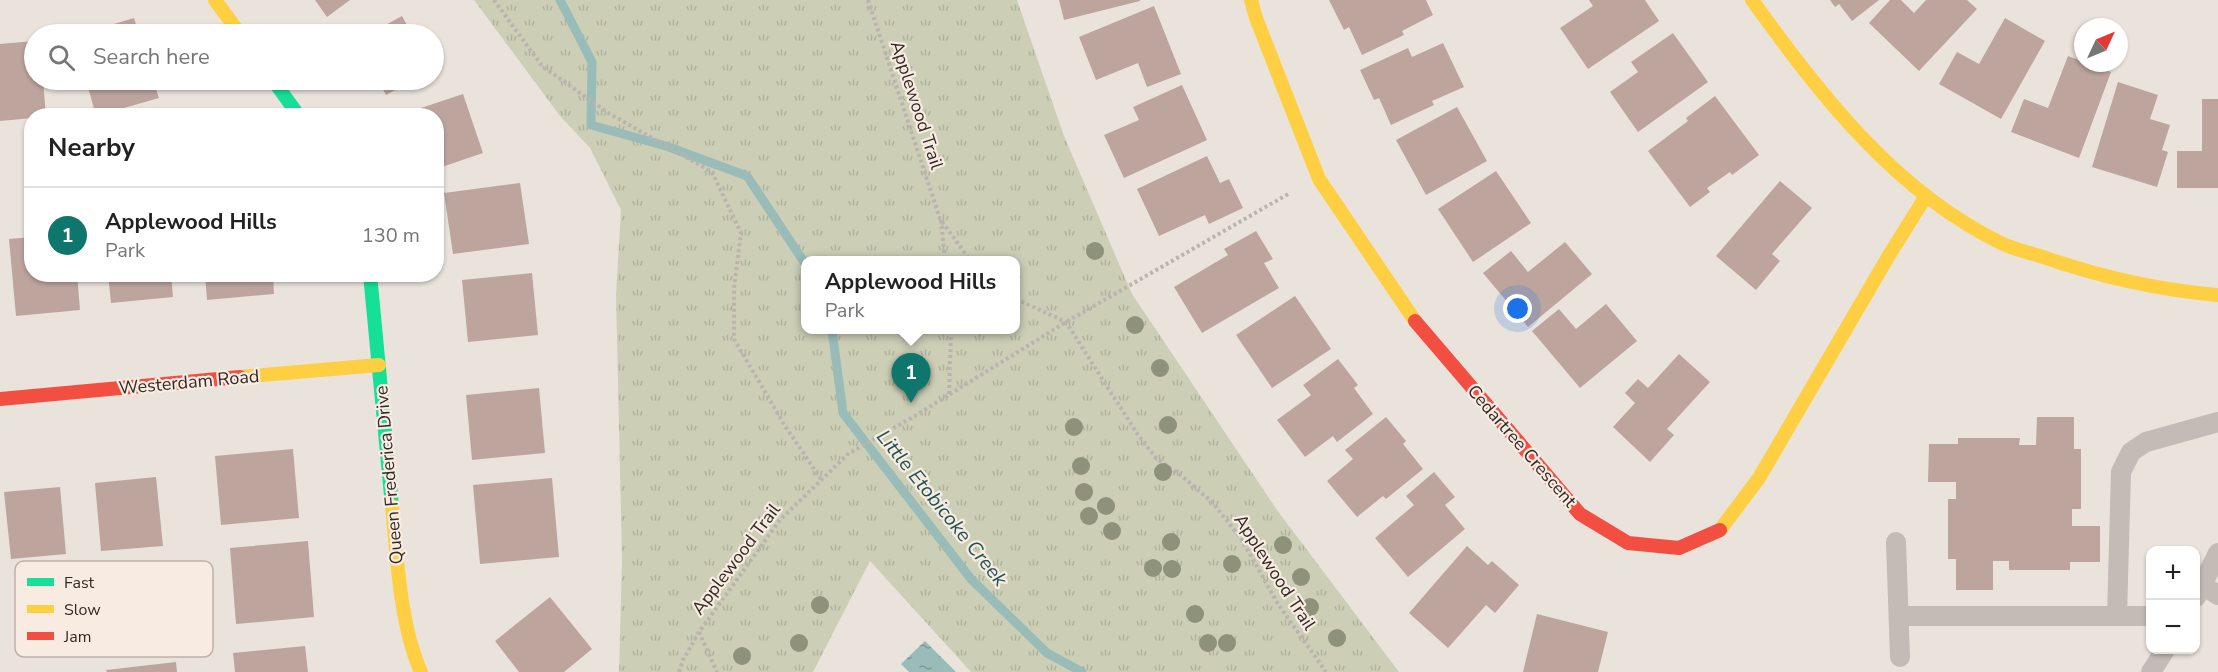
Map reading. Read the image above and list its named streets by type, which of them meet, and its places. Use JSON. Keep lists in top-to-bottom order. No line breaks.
{"streets":{"street":["Westerdam Road","Cedartree Crescent","Queen Frederica Drive"],"path":["Applewood Trail"]},"crossings":[["Westerdam Road","Queen Frederica Drive"]],"water":["Little Etobicoke Creek"],"legend":["Fast","Slow","Jam"],"north":"top right","page":{"search":"Search here","heading":"Nearby","list":[{"mark":"1","name":"Applewood Hills","note":"Park","value":"130 m"}],"popup":["Applewood Hills","Park"],"pins":"1","map_buttons":["+","−"]}}
